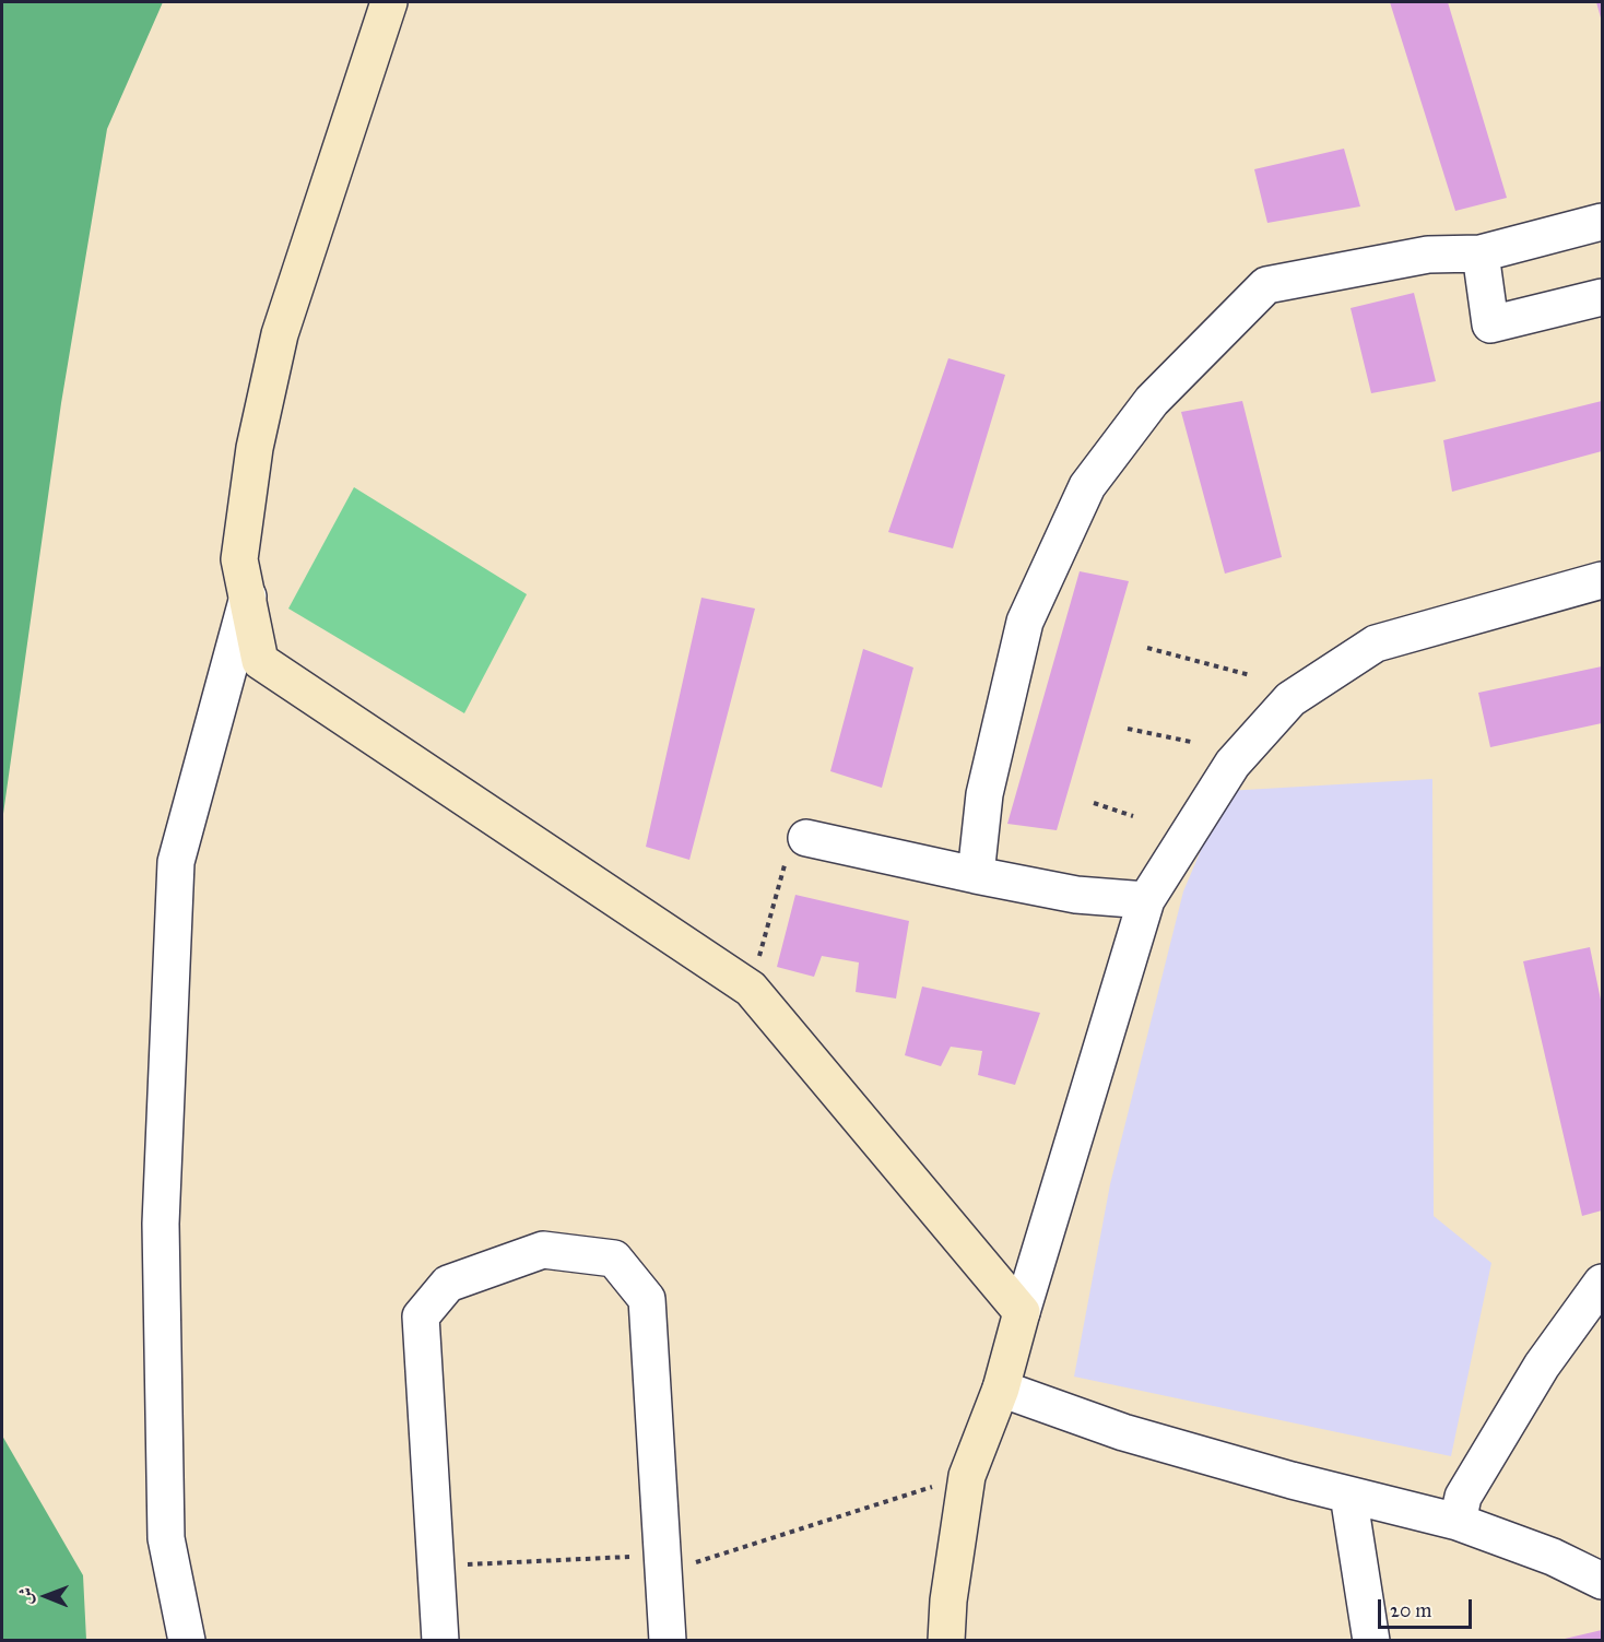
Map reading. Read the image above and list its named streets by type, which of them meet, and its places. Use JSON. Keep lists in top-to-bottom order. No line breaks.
{"scale_bar":"20 m","north":"left"}
